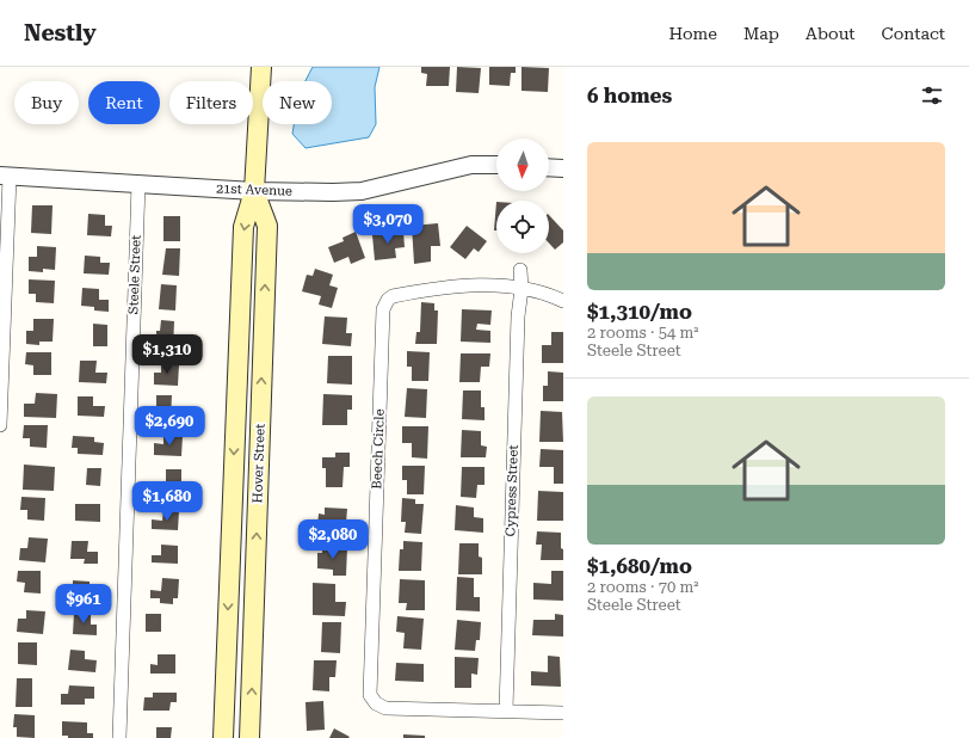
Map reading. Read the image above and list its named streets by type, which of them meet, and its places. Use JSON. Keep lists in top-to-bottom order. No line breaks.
{"streets":{"main road":["Hover Street"],"street":["21st Avenue","Steele Street","Beech Circle","Cypress Street"]},"crossings":[["21st Avenue","Steele Street"],["21st Avenue","Hover Street"],["Beech Circle","Cypress Street"]],"north":"bottom","page":{"header":"Nestly","nav":["Home","Map","About","Contact"],"heading":"6 homes","chip":["Buy","Rent","Filters","New"],"list":[{"name":"$1,310/mo","note":"2 rooms · 54 m² · Steele Street"},{"name":"$1,680/mo","note":"2 rooms · 70 m² · Steele Street"}],"price":["$3,070","$1,310","$2,690","$1,680","$2,080","$961"]}}
